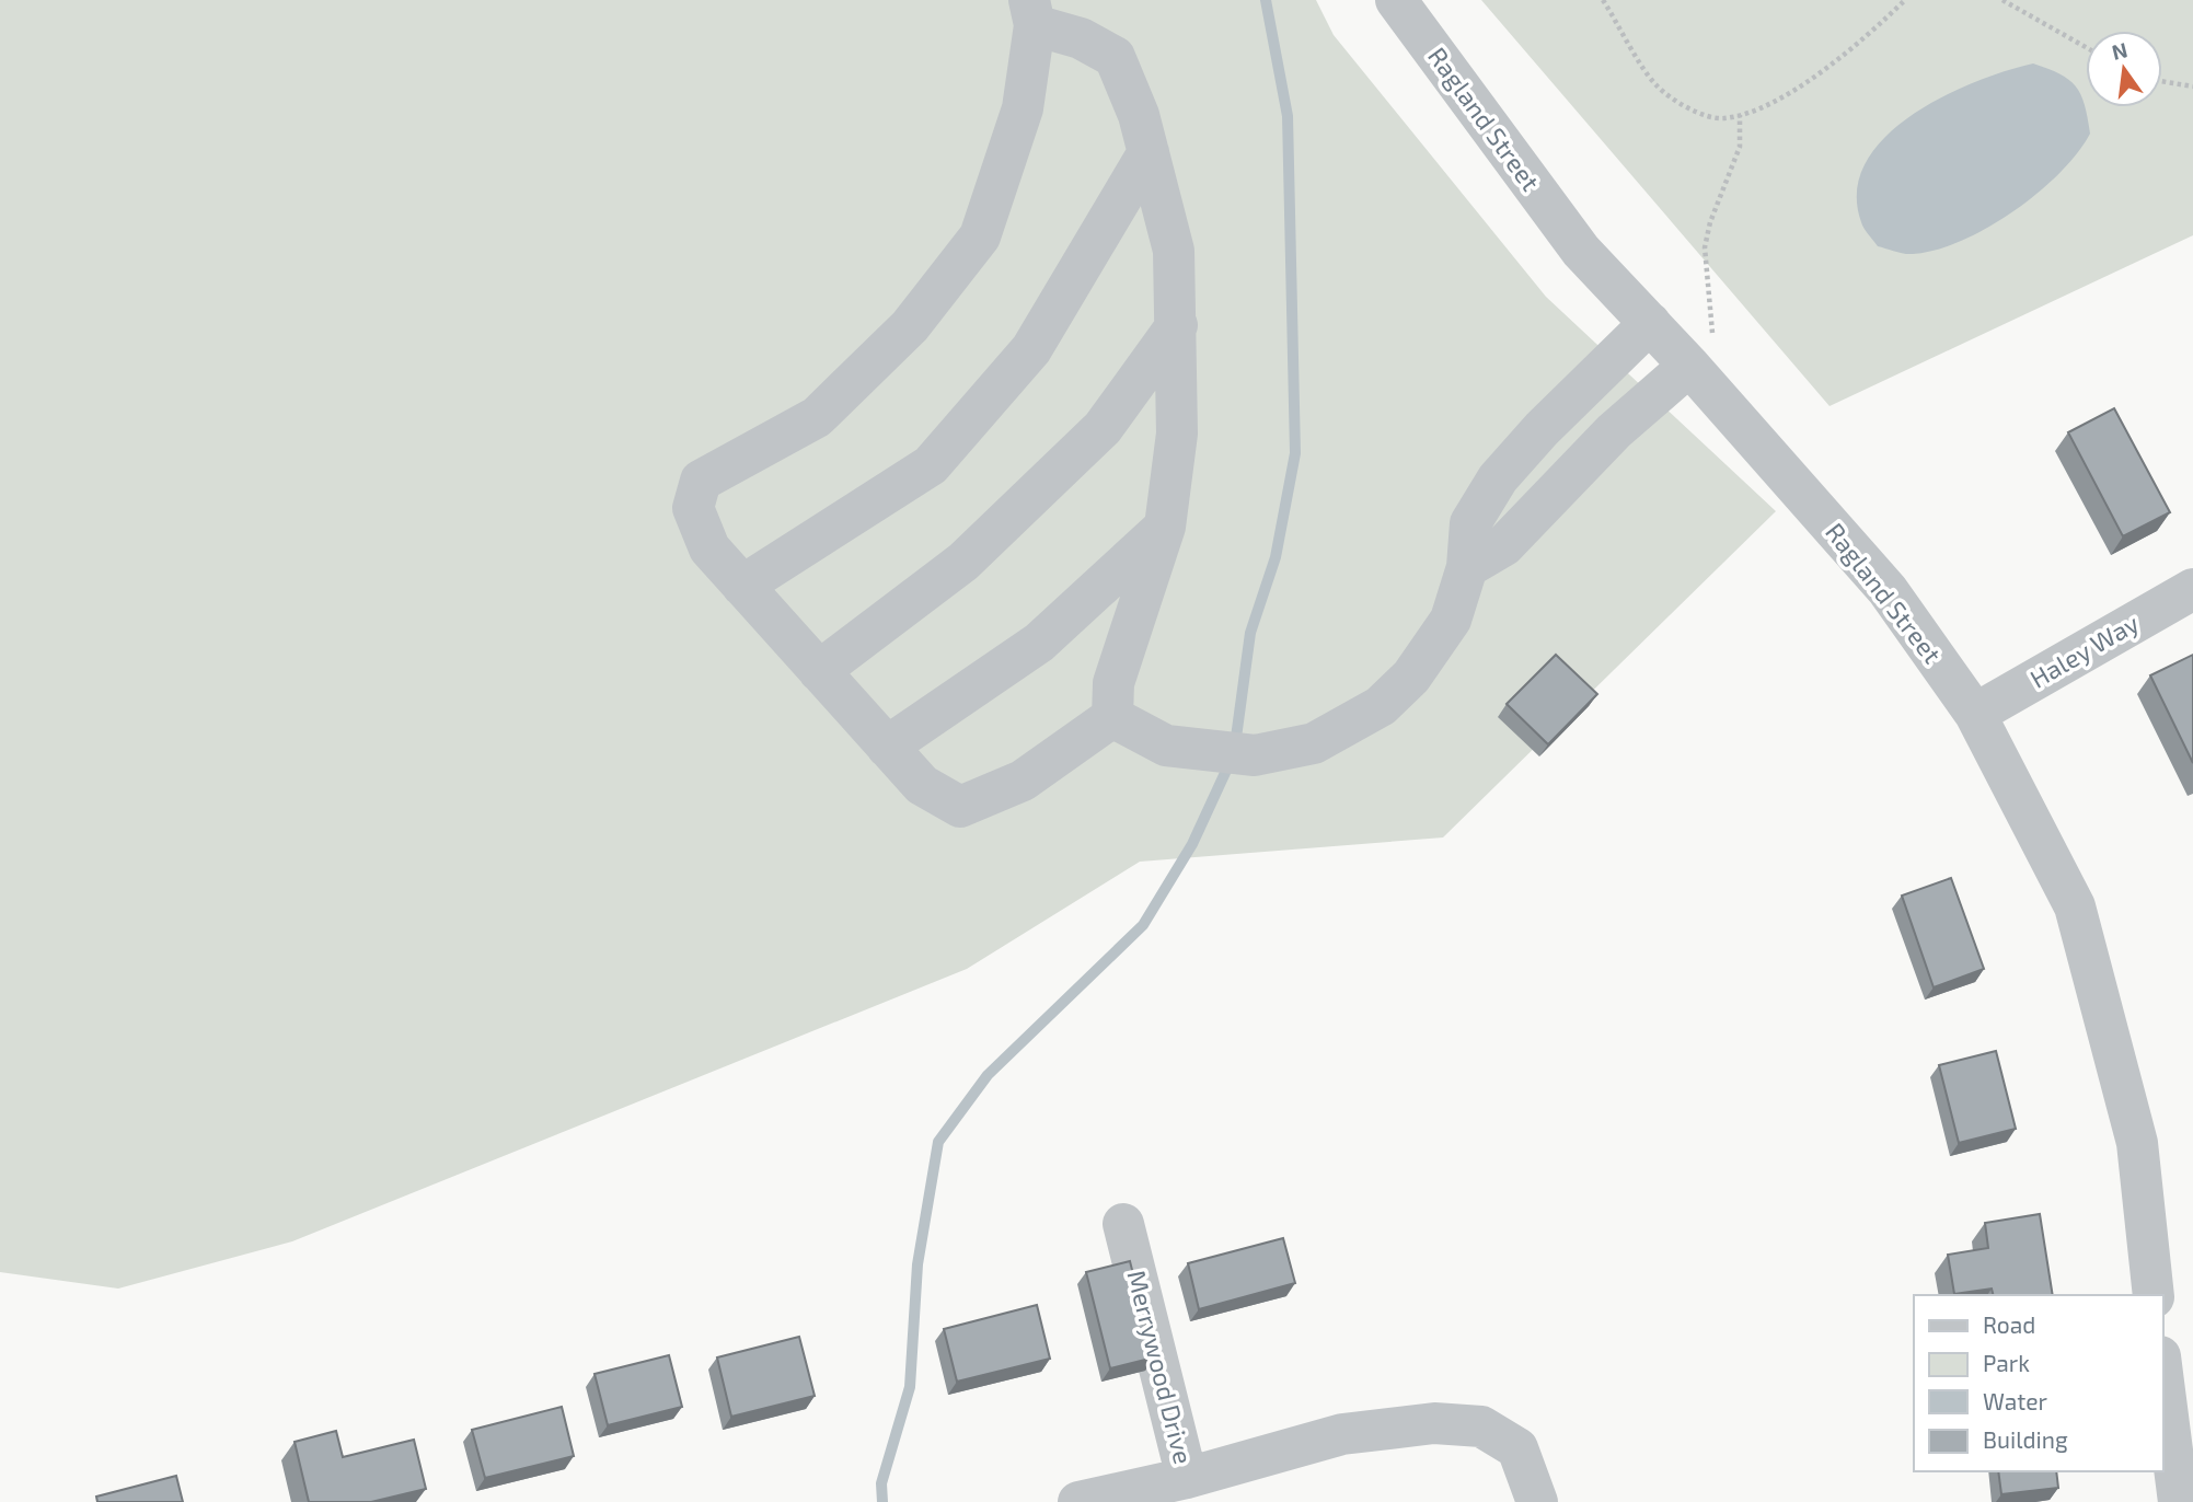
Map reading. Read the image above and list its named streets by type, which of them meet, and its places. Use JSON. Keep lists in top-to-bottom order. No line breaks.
{"streets":{"street":["Ragland Street","Haley Way","Merrywood Drive"]},"crossings":[["Ragland Street","Haley Way"]],"legend":["Road","Park","Water","Building"],"north":"top"}
